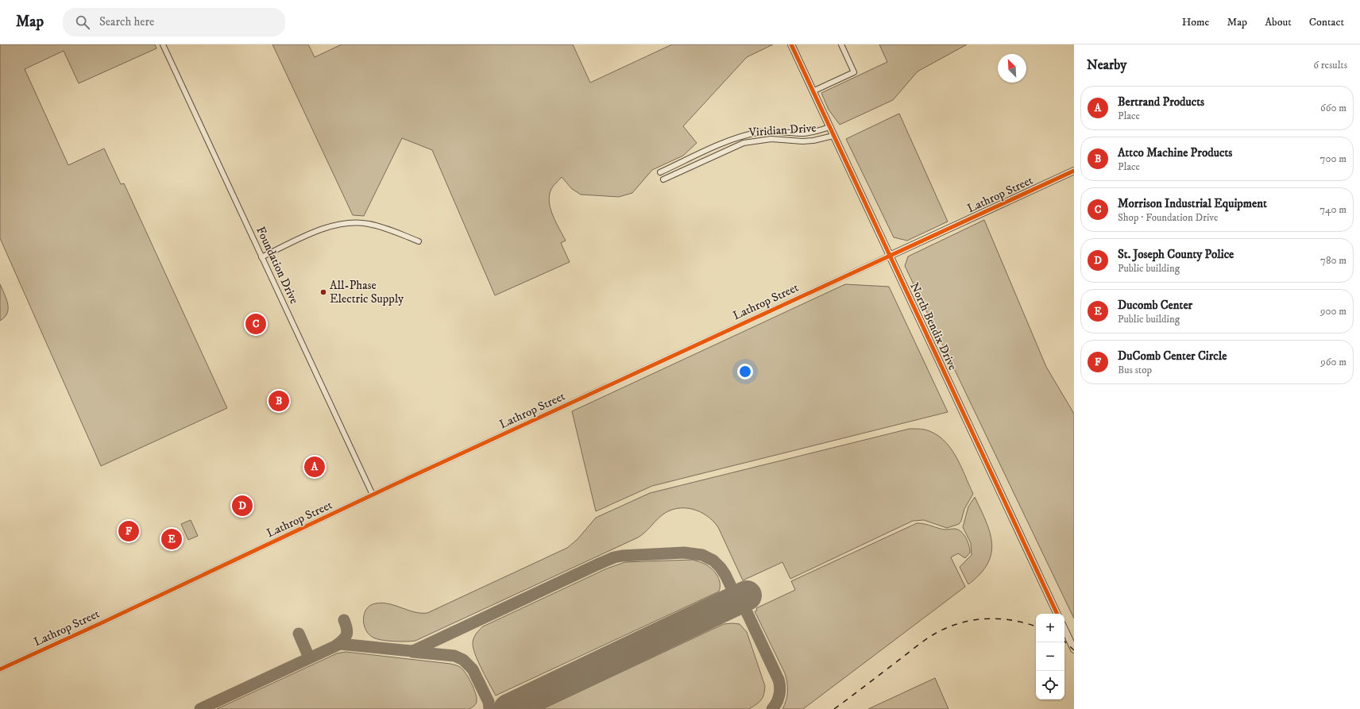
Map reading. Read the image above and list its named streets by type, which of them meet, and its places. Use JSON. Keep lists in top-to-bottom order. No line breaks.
{"streets":{"street":["Viridian Drive","Lathrop Street","Foundation Drive","North Bendix Drive"]},"crossings":[["Viridian Drive","North Bendix Drive"],["Lathrop Street","Foundation Drive"],["Lathrop Street","North Bendix Drive"]],"places":["All-Phase Electric Supply"],"north":"top left","page":{"header":"Map","search":"Search here","nav":["Home","Map","About","Contact"],"heading":["Nearby","6 results"],"list":[{"mark":"A","name":"Bertrand Products","note":"Place","value":"660 m"},{"mark":"B","name":"Attco Machine Products","note":"Place","value":"700 m"},{"mark":"C","name":"Morrison Industrial Equipment","note":"Shop · Foundation Drive","value":"740 m"},{"mark":"D","name":"St. Joseph County Police","note":"Public building","value":"780 m"},{"mark":"E","name":"Ducomb Center","note":"Public building","value":"900 m"},{"mark":"F","name":"DuComb Center Circle","note":"Bus stop","value":"960 m"}],"pins":["C","B","A","D","F","E"],"map_buttons":["+","−"]}}
